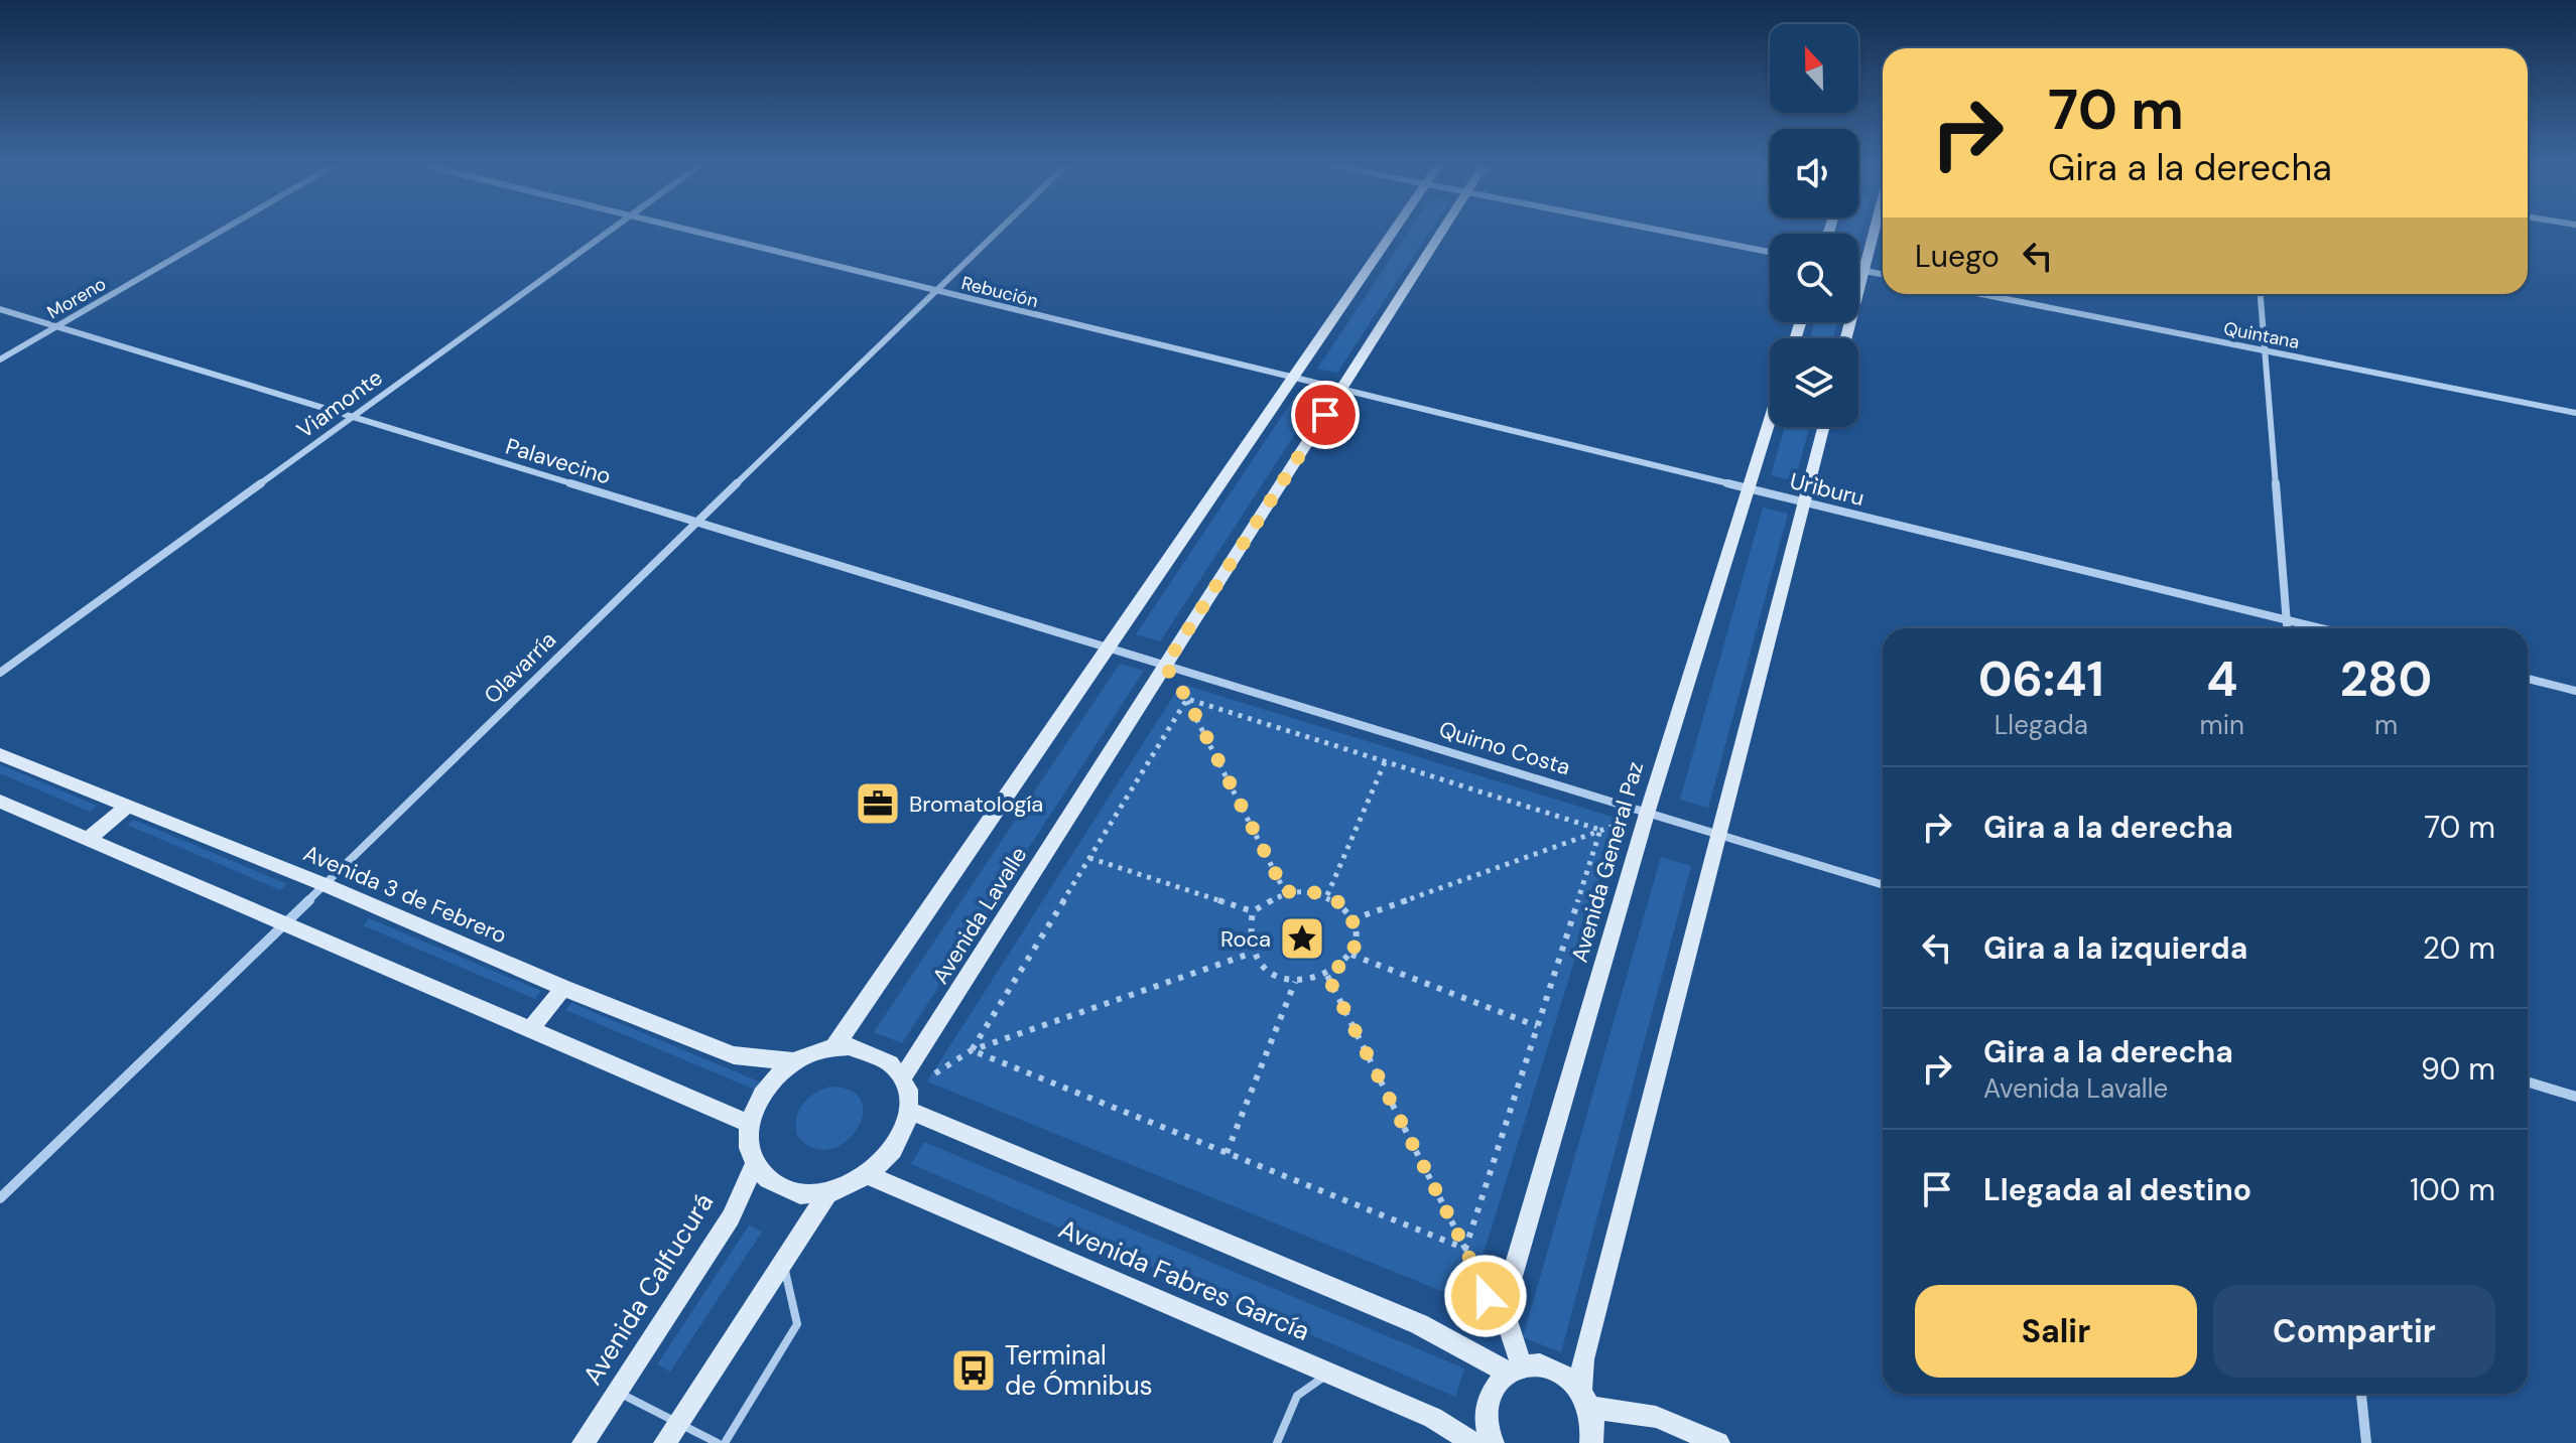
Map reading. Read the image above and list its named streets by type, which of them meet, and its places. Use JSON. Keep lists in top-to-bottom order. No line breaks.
{"streets":{"street":["Rebución","Moreno","Quintana","Viamonte","Palavecino","Uriburu","Olavarría","Quirno Costa","Avenida General Paz","Avenida 3 de Febrero","Avenida Lavalle","Avenida Fabres García","Avenida Calfucurá"]},"crossings":[["Rebución","Uriburu"],["Rebución","Olavarría"],["Rebución","Avenida Lavalle"],["Moreno","Palavecino"],["Viamonte","Palavecino"],["Palavecino","Olavarría"],["Palavecino","Quirno Costa"],["Palavecino","Avenida Lavalle"],["Uriburu","Avenida General Paz"],["Uriburu","Avenida Lavalle"],["Olavarría","Avenida 3 de Febrero"],["Quirno Costa","Avenida General Paz"],["Quirno Costa","Avenida Lavalle"],["Avenida 3 de Febrero","Avenida Lavalle"],["Avenida 3 de Febrero","Avenida Fabres García"],["Avenida 3 de Febrero","Avenida Calfucurá"],["Avenida Lavalle","Avenida Fabres García"],["Avenida Lavalle","Avenida Calfucurá"],["Avenida Fabres García","Avenida Calfucurá"]],"places":{"office":["Bromatología"],"place":["Roca"],"bus stop":["Terminal de Ómnibus"]},"north":"top","page":{"turn":["70 m","Gira a la derecha"],"then":"Luego","eta":["06:41","Llegada","4","min","280","m"],"list":[{"name":"Gira a la derecha","value":"70 m"},{"name":"Gira a la izquierda","value":"20 m"},{"name":"Gira a la derecha","note":"Avenida Lavalle","value":"90 m"},{"name":"Llegada al destino","value":"100 m"}],"buttons":["Salir","Compartir"]}}
